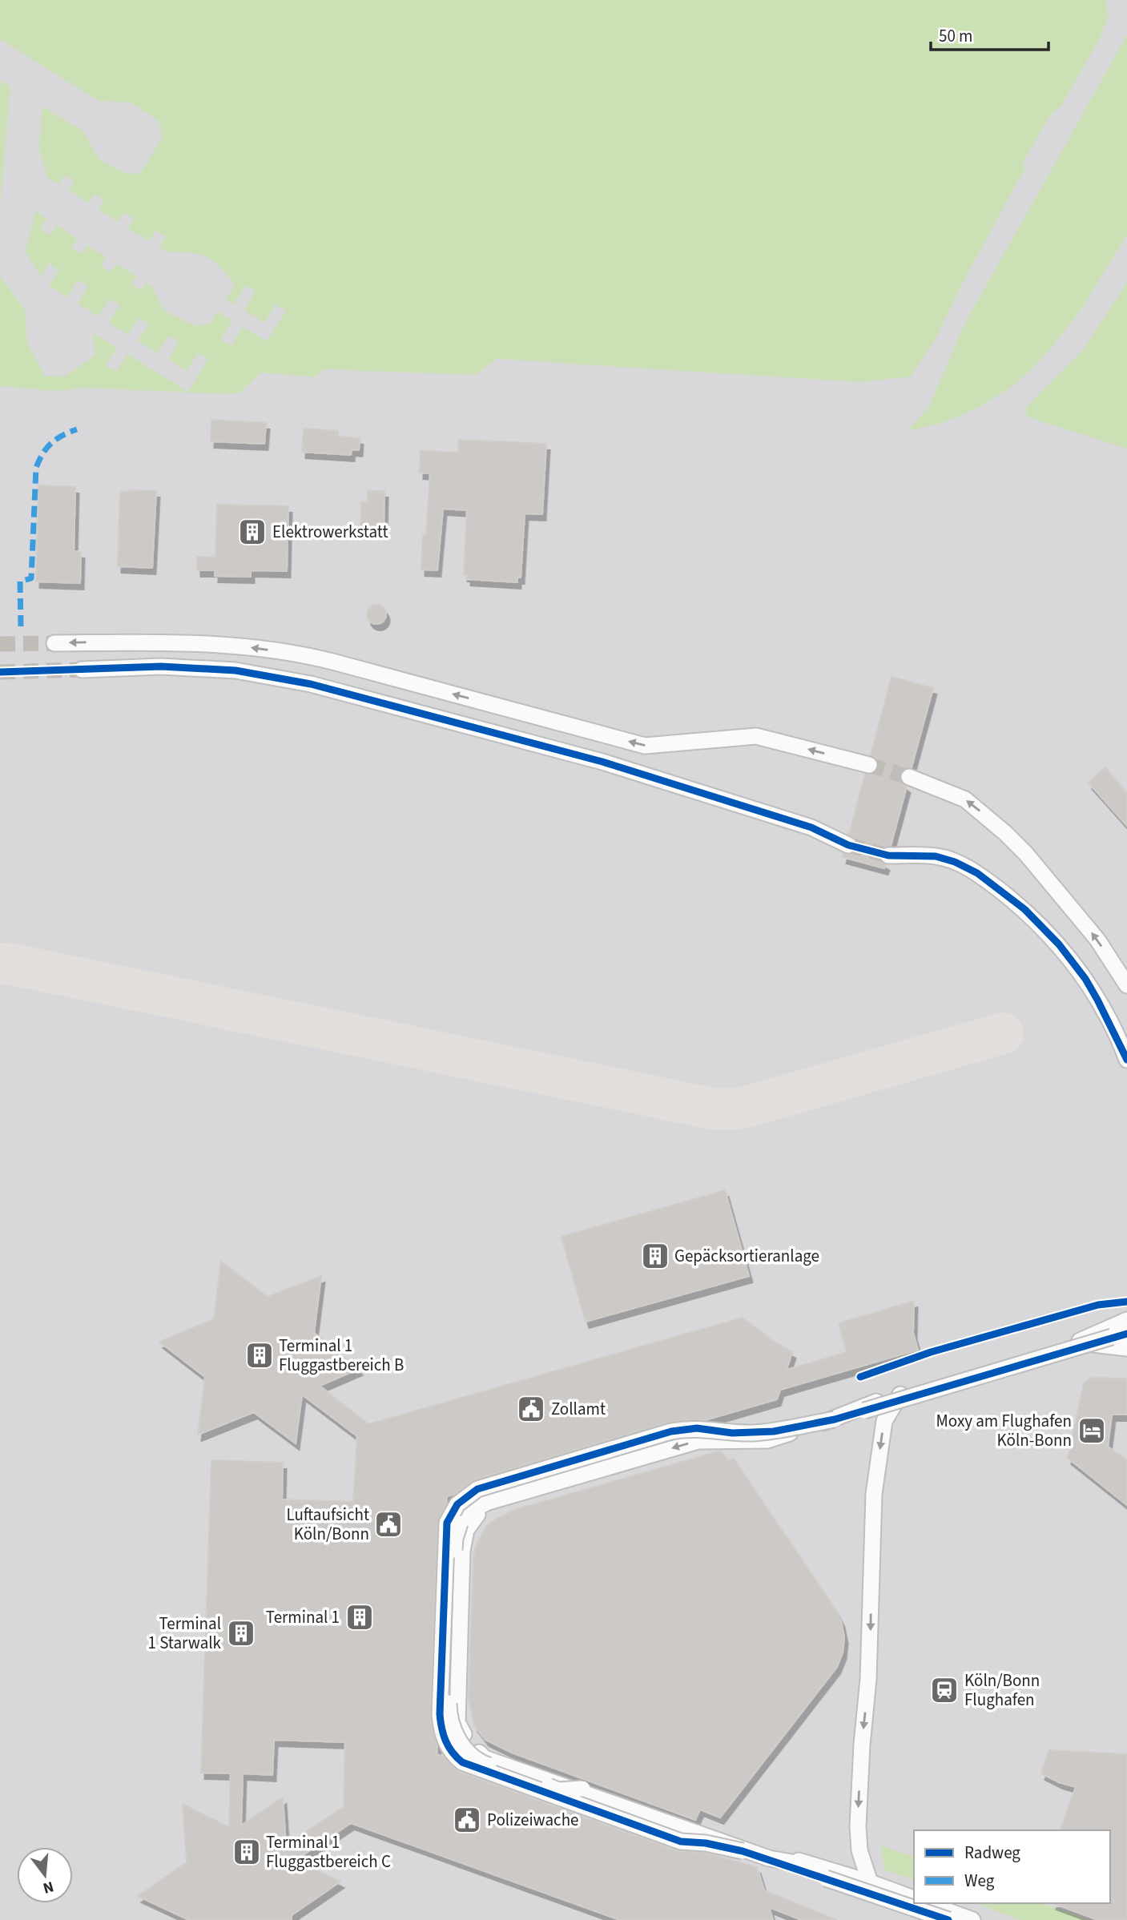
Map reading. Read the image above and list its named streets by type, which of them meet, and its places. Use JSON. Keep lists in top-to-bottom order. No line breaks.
{"places":{"building":["Elektrowerkstatt","Gepäcksortieranlage","Terminal 1 Fluggastbereich B","Terminal 1","Terminal 1 Starwalk","Terminal 1 Fluggastbereich C"],"public building":["Zollamt","Luftaufsicht Köln/Bonn","Polizeiwache"],"hotel":["Moxy am Flughafen Köln-Bonn"],"station":["Köln/Bonn Flughafen"]},"legend":["Radweg","Weg"],"scale_bar":"50 m","north":"bottom"}
